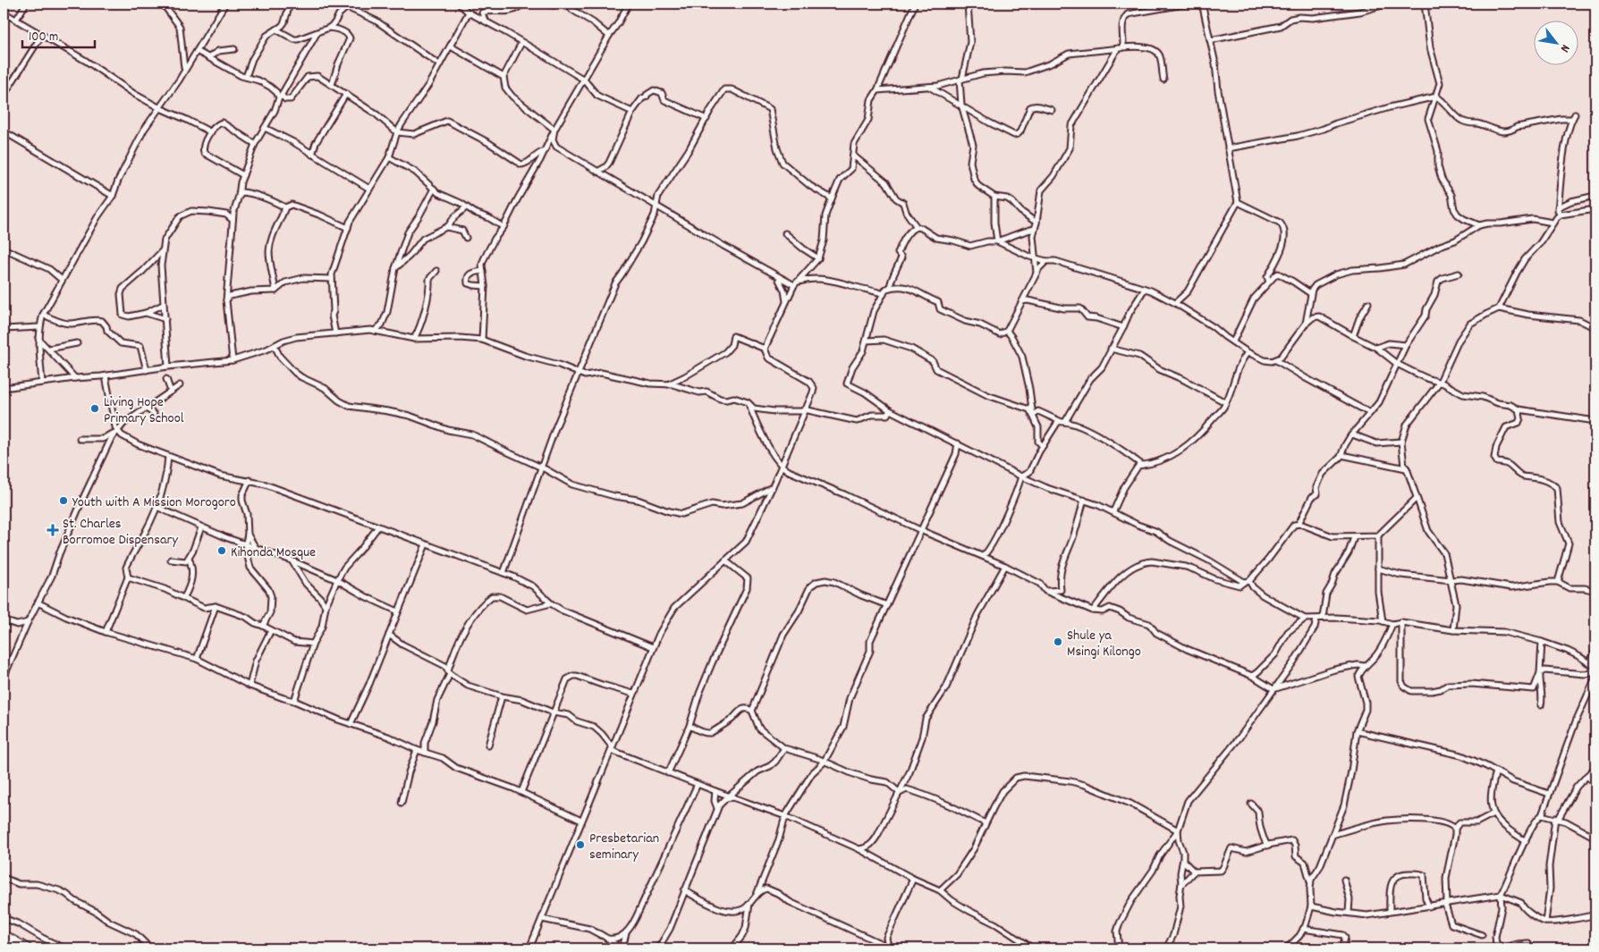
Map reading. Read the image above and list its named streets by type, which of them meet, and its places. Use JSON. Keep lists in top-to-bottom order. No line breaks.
{"places":{"other":["Living Hope Primary School","Youth with A Mission Morogoro","Kihonda Mosque","Shule ya Msingi Kilongo","Presbetarian seminary"],"health":["St. Charles Borromoe Dispensary"]},"scale_bar":"100 m","north":"bottom right"}
